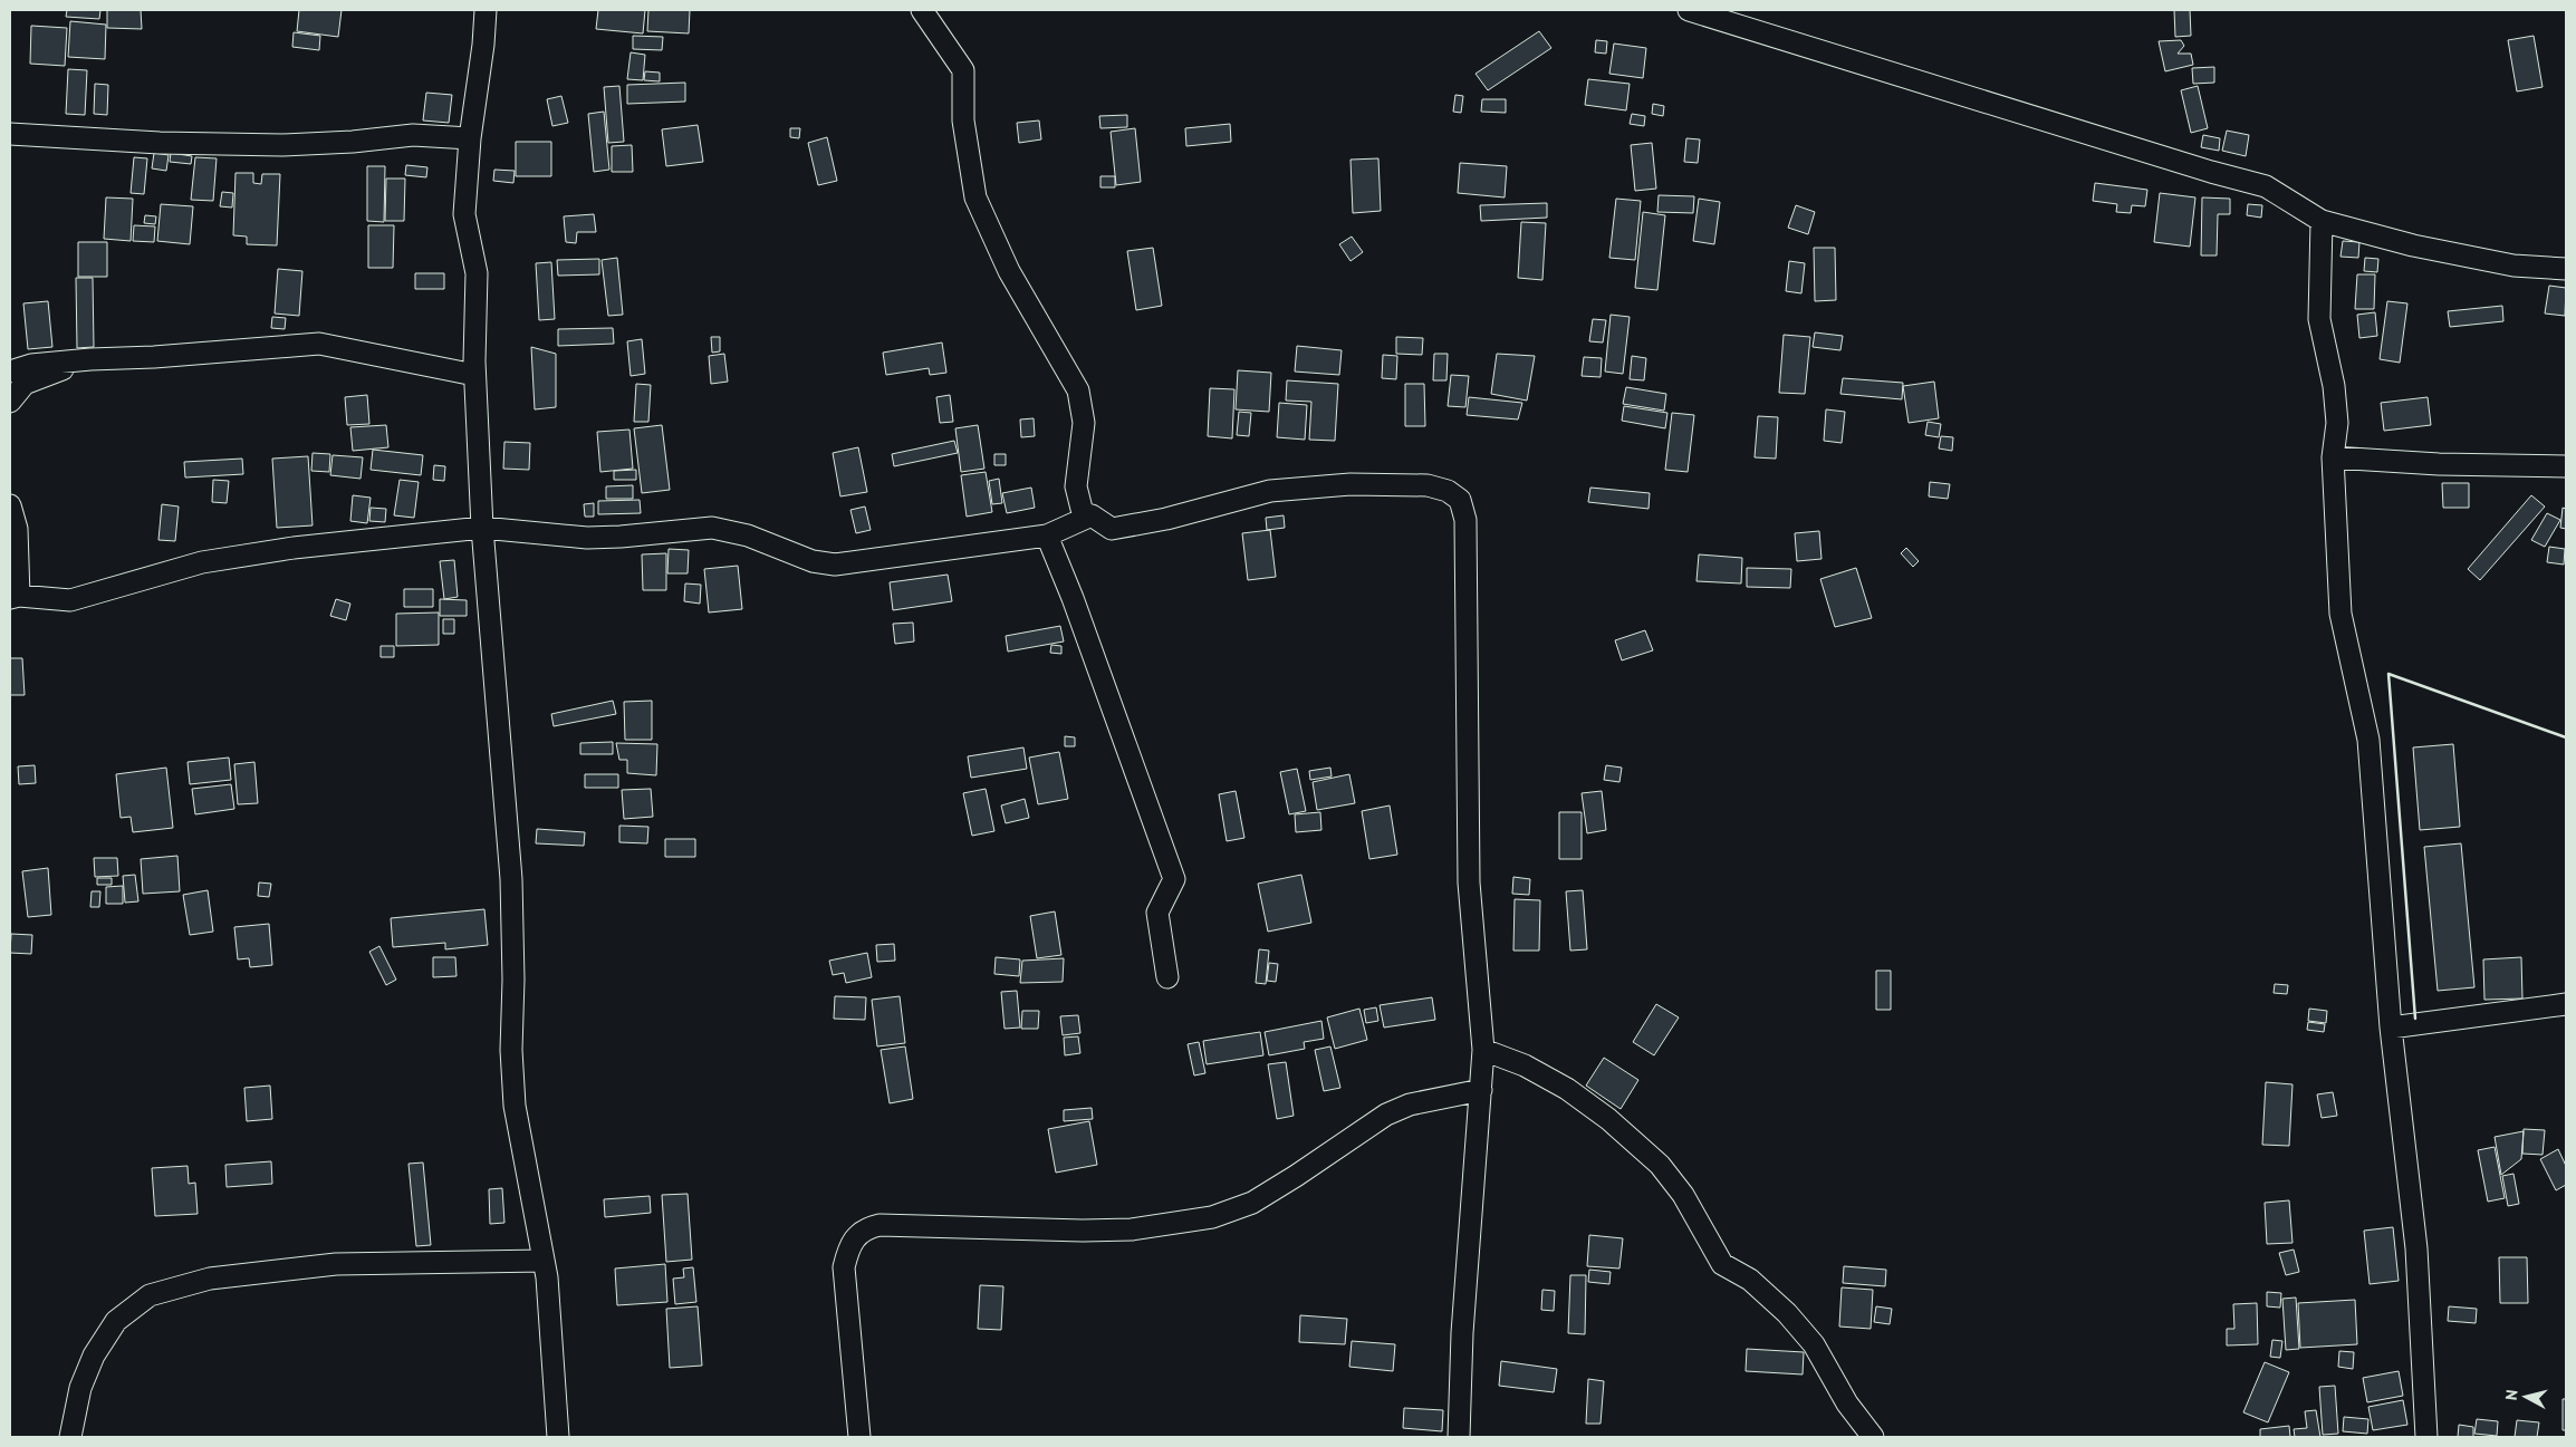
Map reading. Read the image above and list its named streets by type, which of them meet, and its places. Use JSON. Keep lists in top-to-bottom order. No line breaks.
{"north":"left"}
